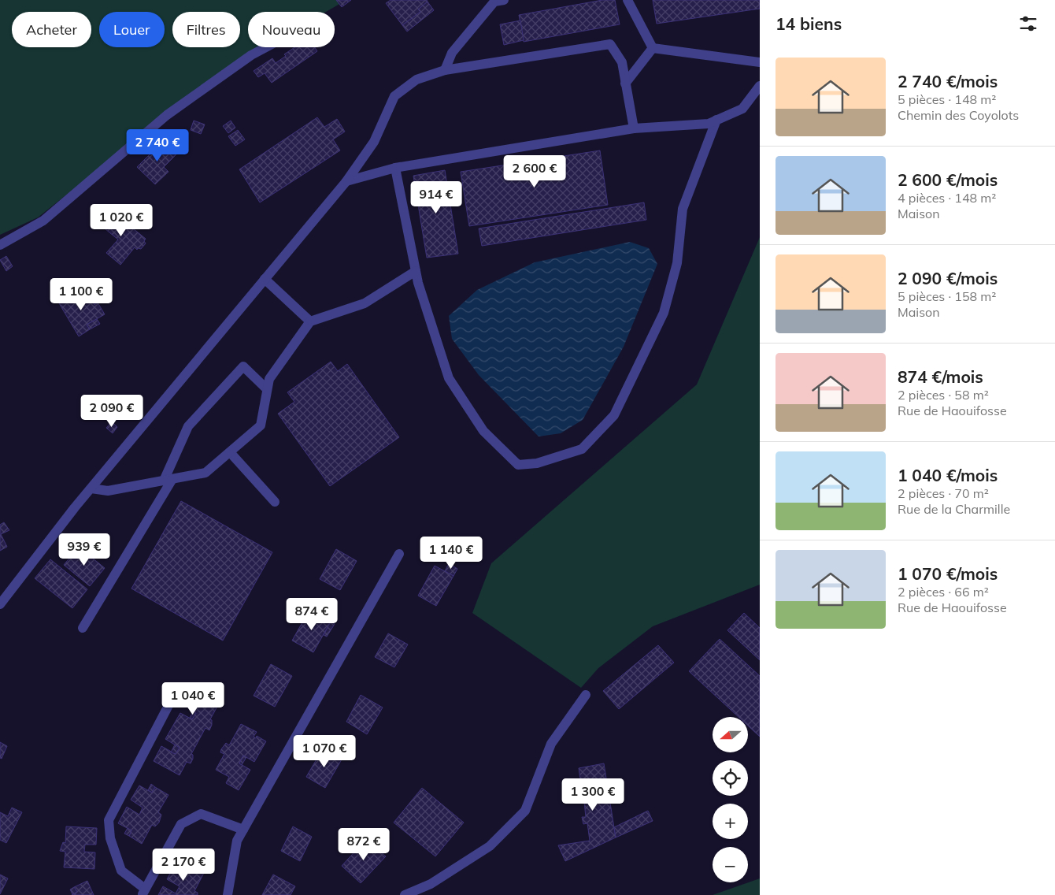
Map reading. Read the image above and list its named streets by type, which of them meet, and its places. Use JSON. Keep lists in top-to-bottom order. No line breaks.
{"north":"left","page":{"heading":"14 biens","chip":["Acheter","Louer","Filtres","Nouveau"],"list":[{"name":"2 740 €/mois","note":"5 pièces · 148 m² · Chemin des Coyolots"},{"name":"2 600 €/mois","note":"4 pièces · 148 m² · Maison"},{"name":"2 090 €/mois","note":"5 pièces · 158 m² · Maison"},{"name":"874 €/mois","note":"2 pièces · 58 m² · Rue de Haouifosse"},{"name":"1 040 €/mois","note":"2 pièces · 70 m² · Rue de la Charmille"},{"name":"1 070 €/mois","note":"2 pièces · 66 m² · Rue de Haouifosse"}],"price":["2 740 €","2 600 €","914 €","1 020 €","1 100 €","2 090 €","939 €","1 140 €","874 €","1 040 €","1 070 €","1 300 €","872 €","2 170 €"],"map_buttons":["+","−"]}}
